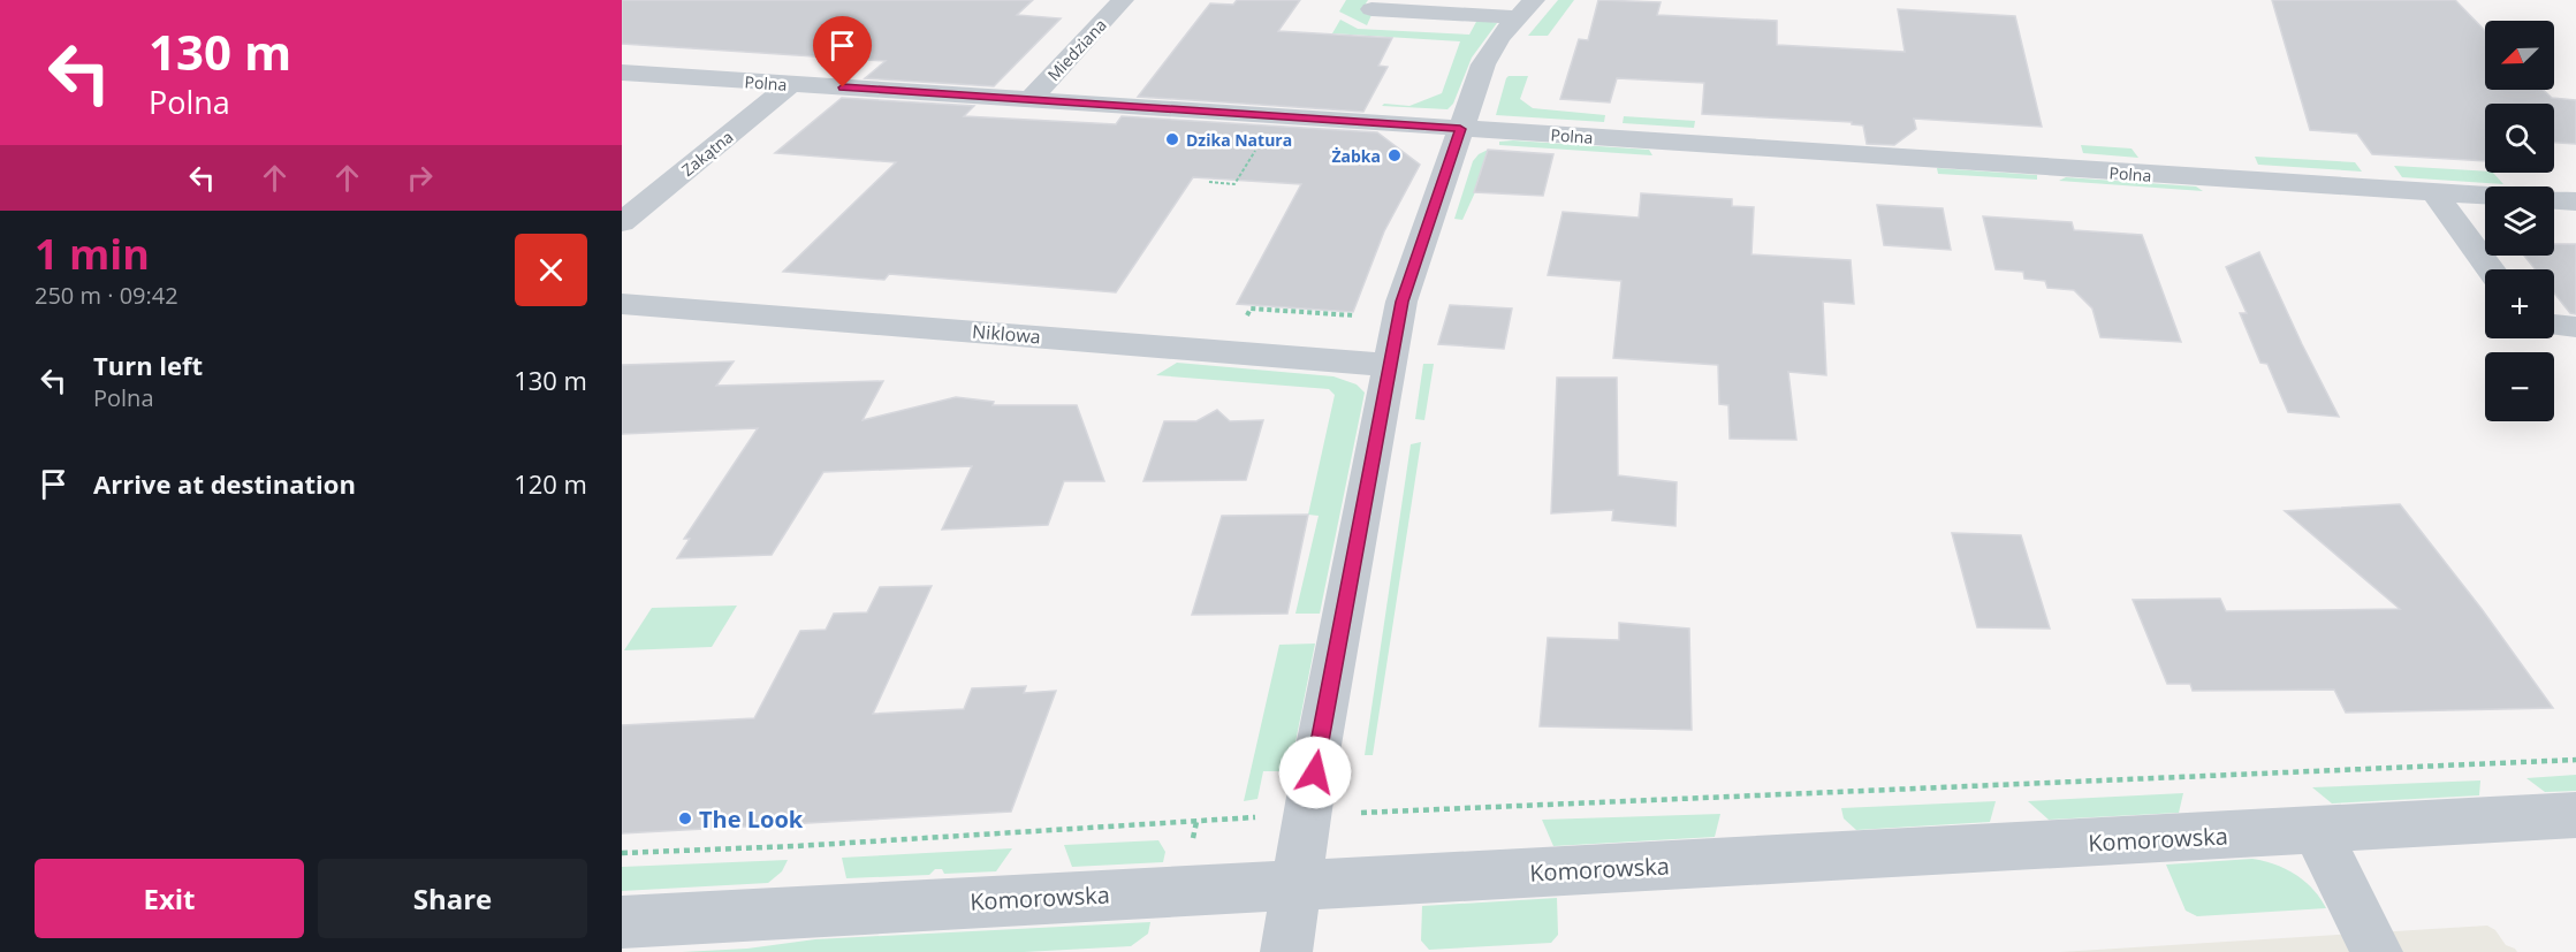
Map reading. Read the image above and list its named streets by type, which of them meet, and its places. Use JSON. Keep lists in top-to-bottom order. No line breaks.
{"streets":{"street":["Miedziana","Polna","Zakątna","Niklowa","Komorowska"]},"crossings":[["Miedziana","Polna"],["Polna","Zakątna"]],"places":["Dzika Natura","Żabka","The Look"],"north":"bottom left","page":{"turn":["130 m","Polna"],"map_buttons":["+","−"],"heading":["1 min","250 m · 09:42"],"list":[{"name":"Turn left","note":"Polna","value":"130 m"},{"name":"Arrive at destination","value":"120 m"}],"buttons":["Exit","Share"]}}
